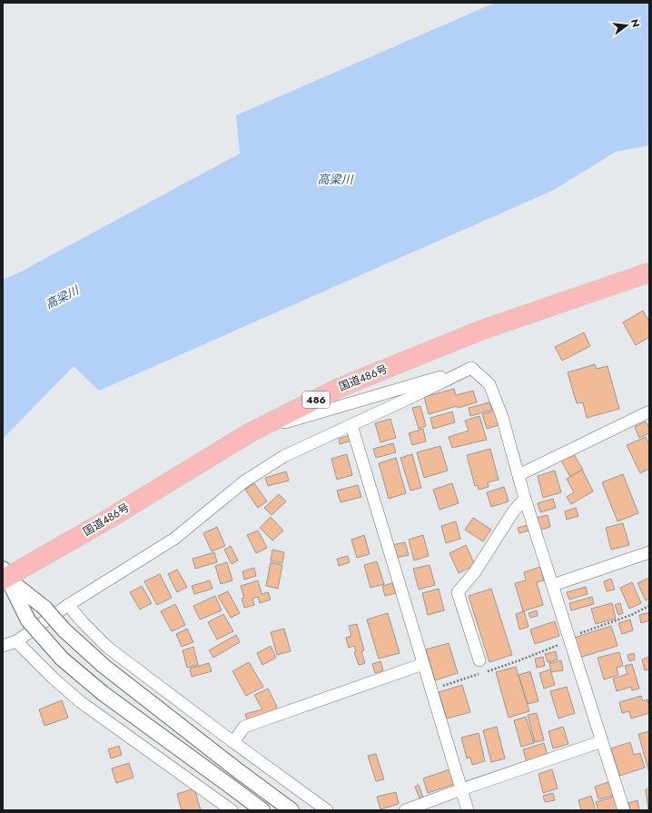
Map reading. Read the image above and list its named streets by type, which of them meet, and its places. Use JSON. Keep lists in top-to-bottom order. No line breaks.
{"streets":{"highway":["国道486号","486"]},"water":["高梁川"],"north":"right"}
